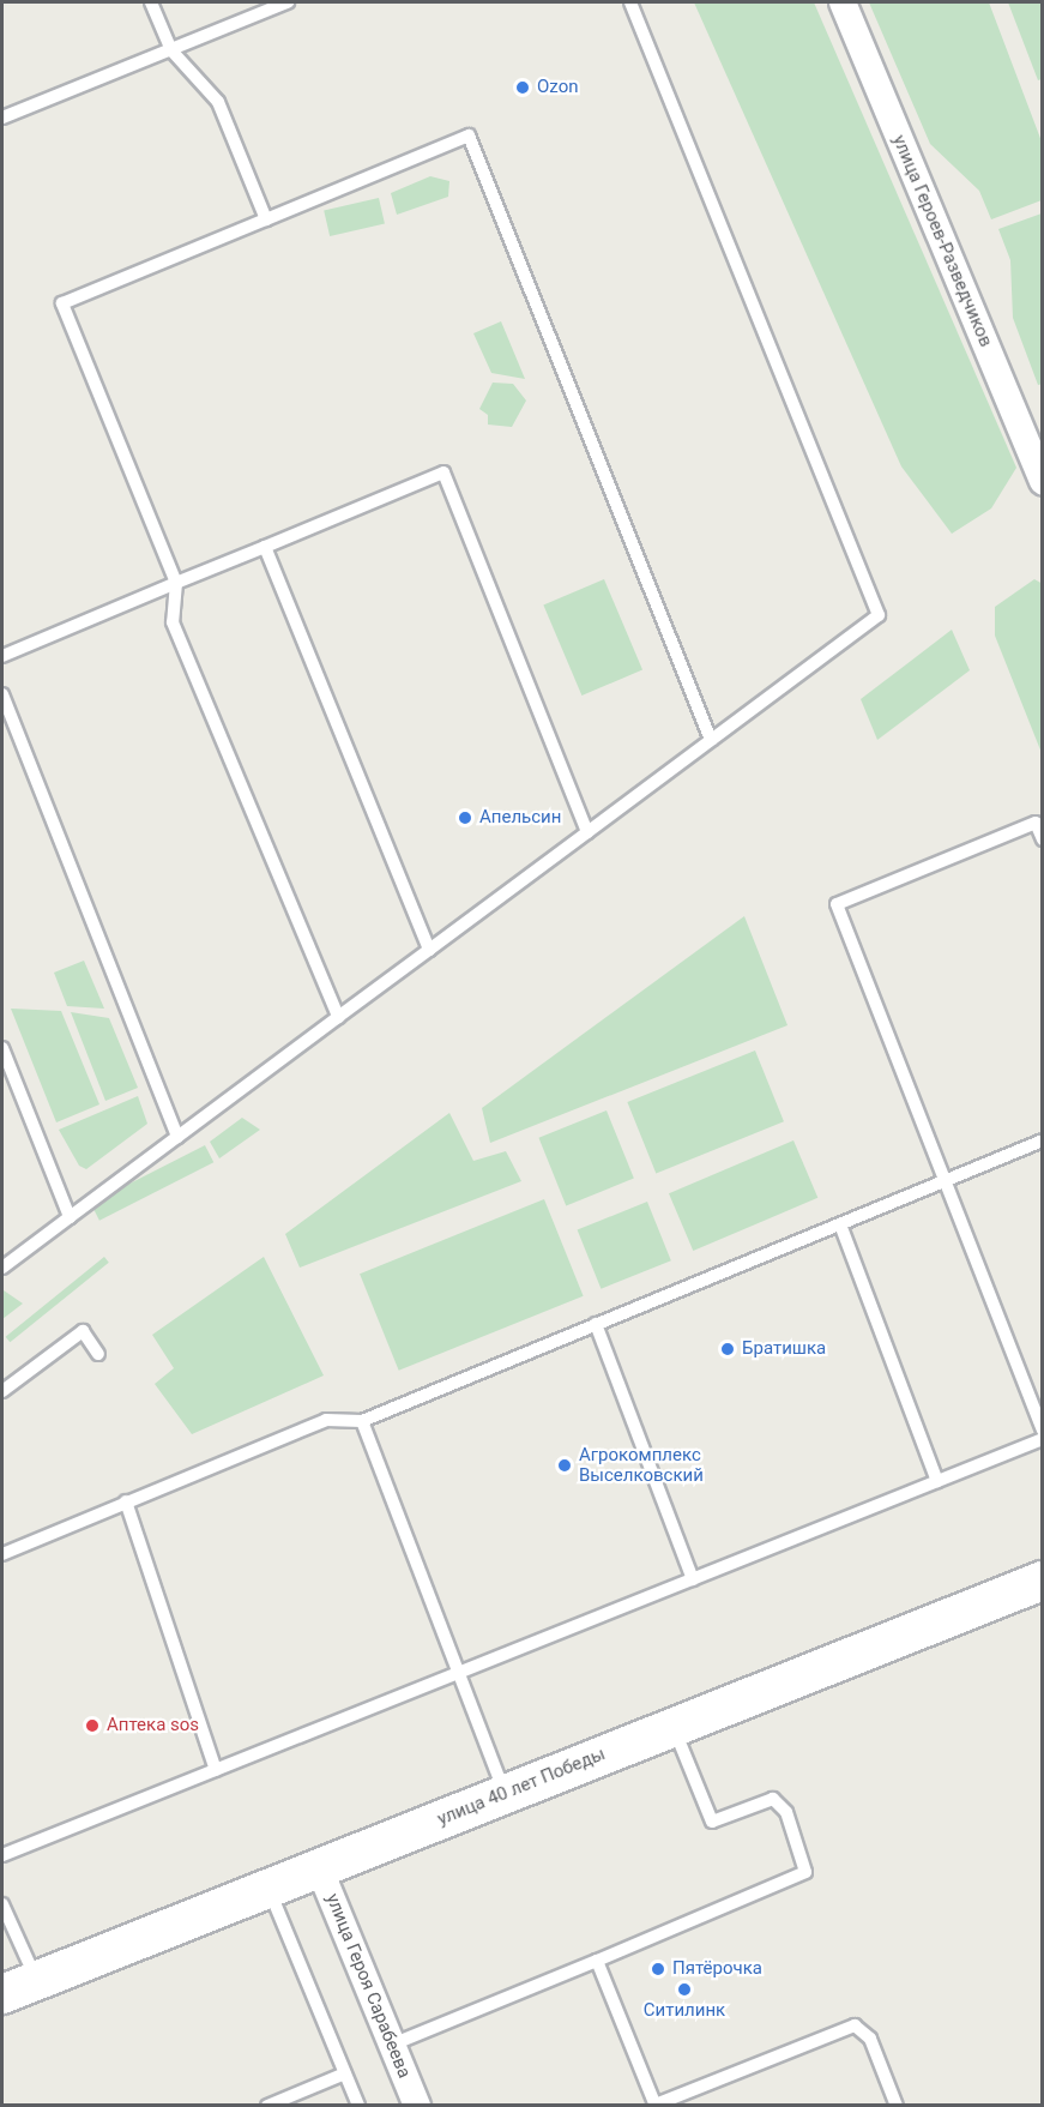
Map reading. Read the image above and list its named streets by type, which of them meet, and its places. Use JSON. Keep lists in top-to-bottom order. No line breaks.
{"streets":{"street":["улица Героев-Разведчиков","улица 40 лет Победы","улица Героя Сарабеева"]},"crossings":[["улица 40 лет Победы","улица Героя Сарабеева"]],"places":["Ozon","Апельсин","Братишка","Агрокомплекс Выселковский","Аптека sos","Пятёрочка","Ситилинк"]}
